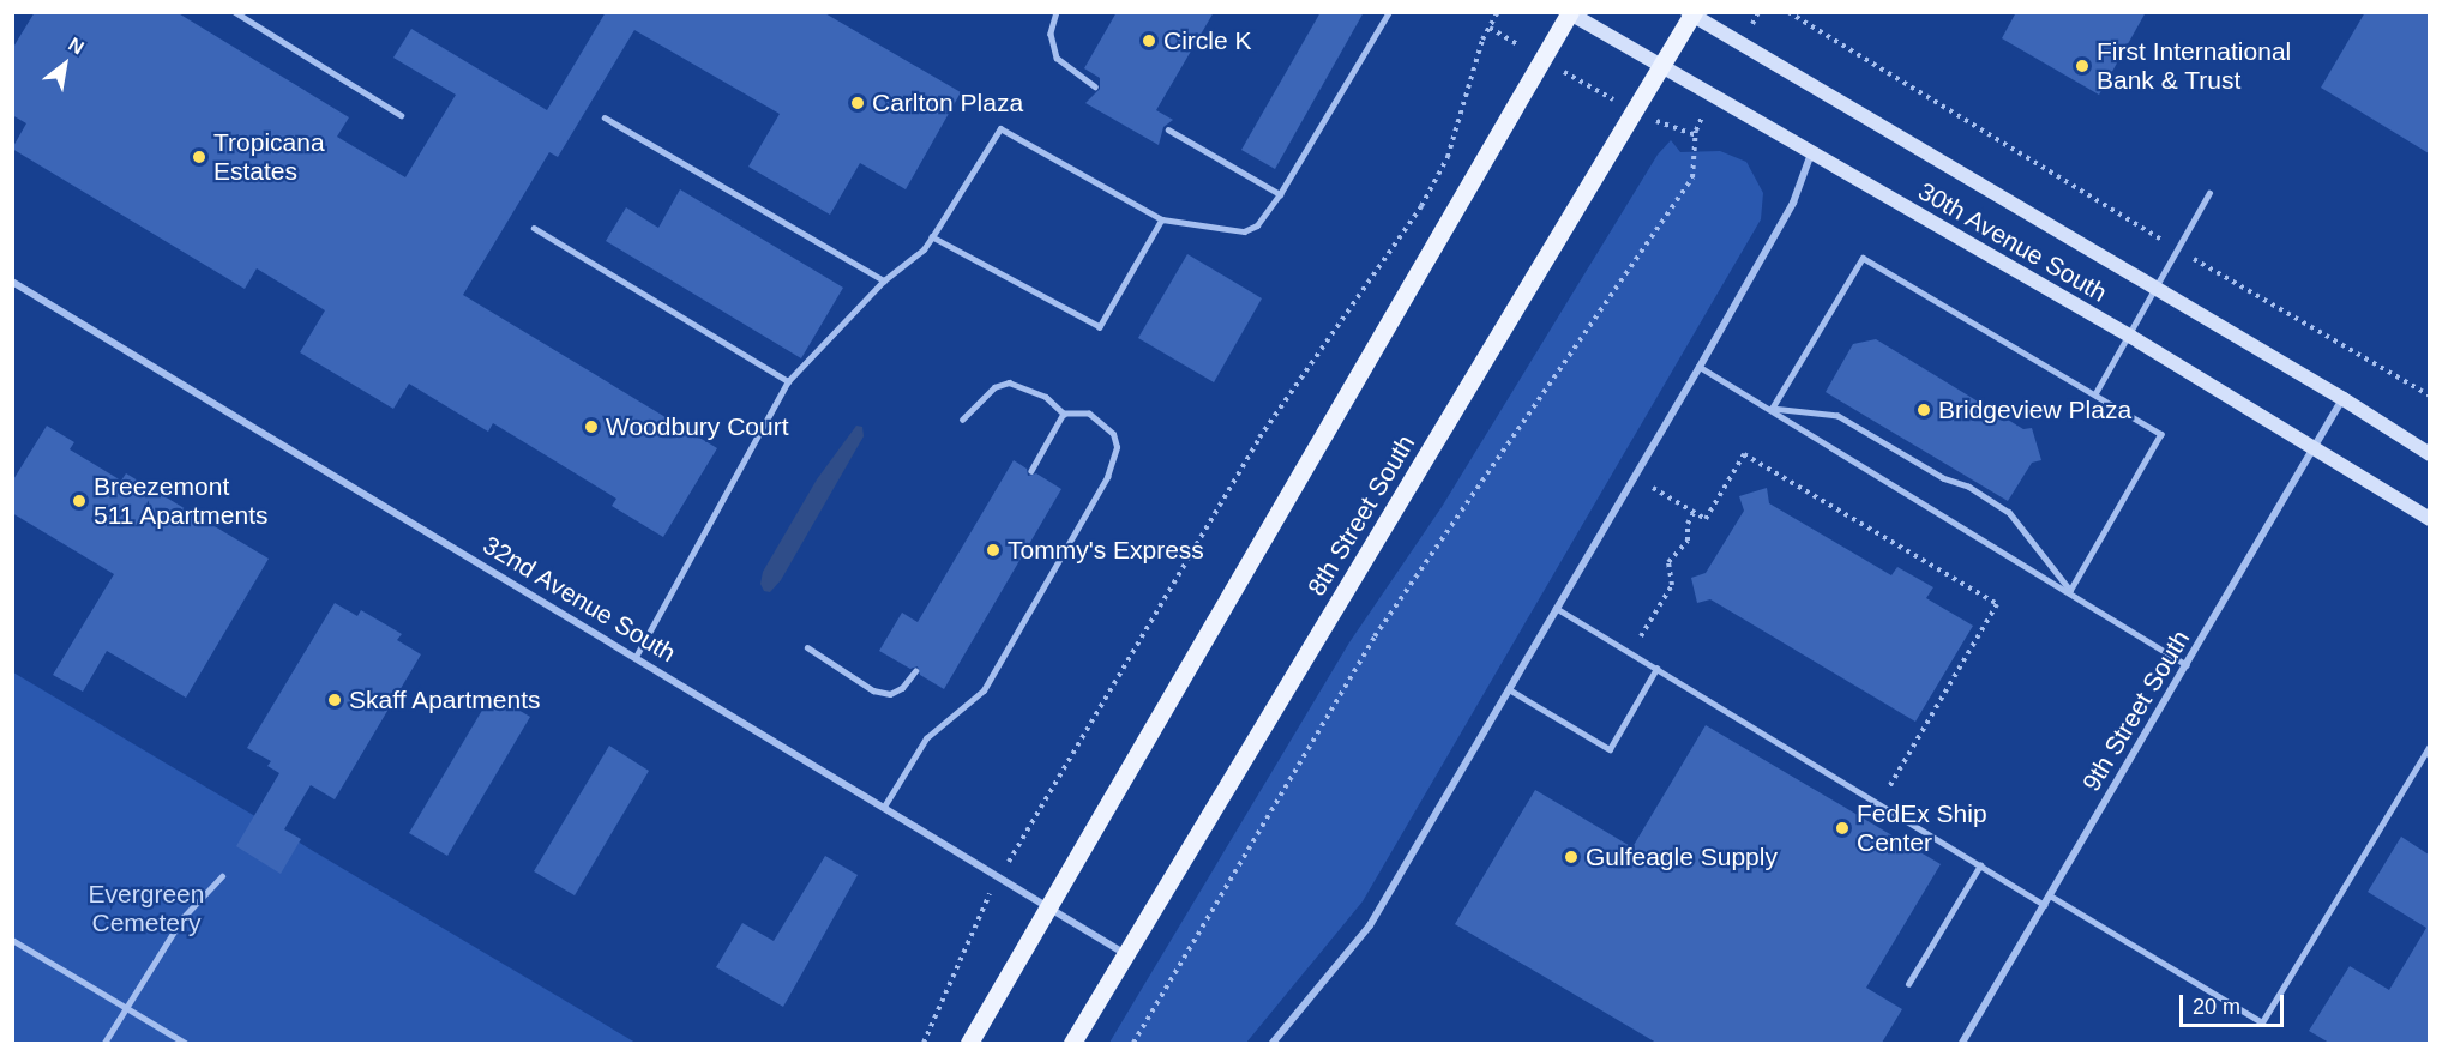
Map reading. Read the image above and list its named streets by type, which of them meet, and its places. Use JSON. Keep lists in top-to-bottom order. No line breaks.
{"streets":{"main road":["8th Street South"],"street":["30th Avenue South","32nd Avenue South","9th Street South"]},"crossings":[["30th Avenue South","8th Street South"],["30th Avenue South","9th Street South"],["8th Street South","32nd Avenue South"]],"parks":["Evergreen Cemetery"],"places":["Circle K","First International Bank & Trust","Carlton Plaza","Tropicana Estates","Bridgeview Plaza","Woodbury Court","Breezemont 511 Apartments","Tommy's Express","Skaff Apartments","FedEx Ship Center","Gulfeagle Supply"],"scale_bar":"20 m","north":"top right"}
